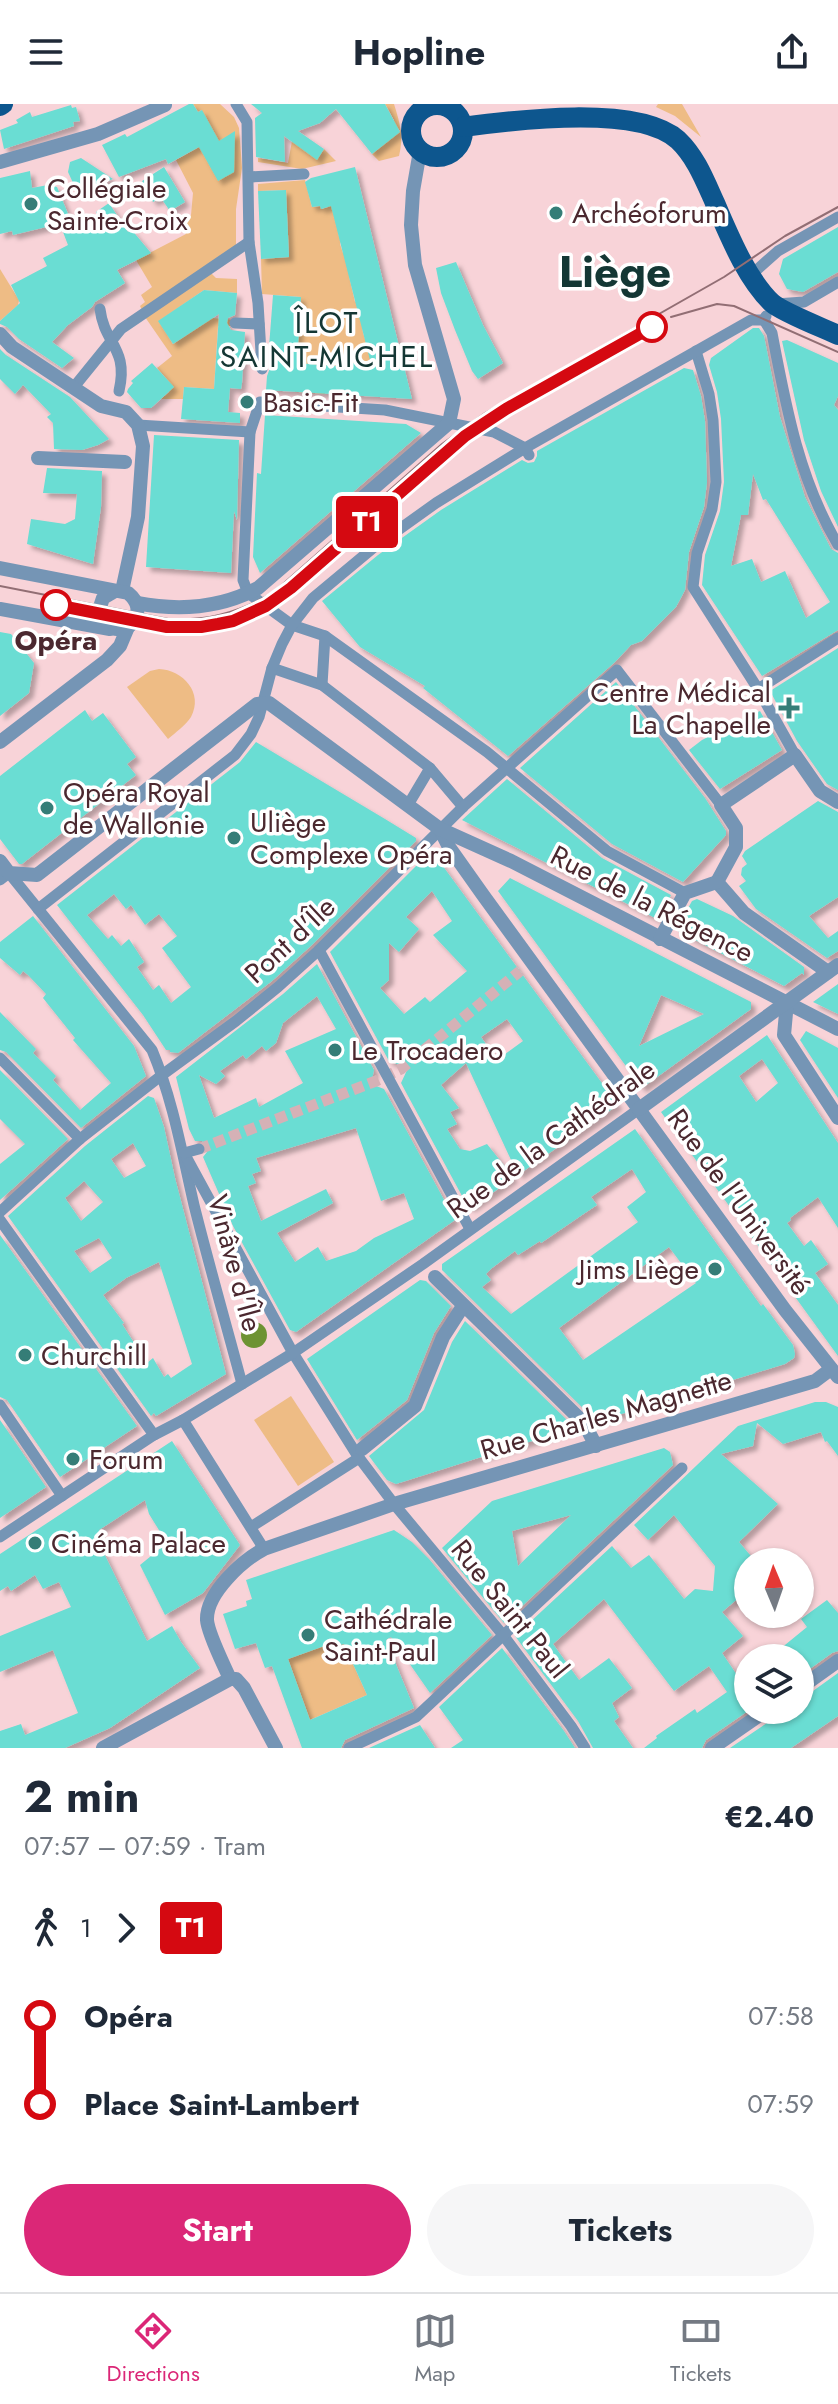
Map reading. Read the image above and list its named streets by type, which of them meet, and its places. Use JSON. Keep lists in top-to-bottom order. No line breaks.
{"streets":{"street":["Rue de la Régence","Pont d'Île","Rue de la Cathédrale","Rue de l'Université","Vinâve d'Île","Rue Charles Magnette","Rue Saint Paul"]},"crossings":[["Rue de la Régence","Pont d'Île"],["Rue de la Régence","Rue de la Cathédrale"],["Rue de la Régence","Rue de l'Université"],["Pont d'Île","Rue de l'Université"],["Pont d'Île","Vinâve d'Île"],["Rue de la Cathédrale","Rue de l'Université"],["Rue de la Cathédrale","Vinâve d'Île"],["Rue de l'Université","Rue Charles Magnette"],["Vinâve d'Île","Rue Saint Paul"],["Rue Charles Magnette","Rue Saint Paul"]],"districts":["Liège","ÎLOT SAINT-MICHEL"],"places":{"other":["Collégiale Sainte-Croix","Archéoforum","Basic-Fit","Opéra","Opéra Royal de Wallonie","Uliège Complexe Opéra","Le Trocadero","Jims Liège","Churchill","Forum","Cinéma Palace","Cathédrale Saint-Paul"],"health":["Centre Médical La Chapelle"]},"lines":["tram line T1"],"north":"top","page":{"header":"Hopline","on_map":"T1","heading":["2 min","07:57 – 07:59 · Tram","€2.40"],"legs":["1","T1"],"list":[{"name":"Opéra","value":"07:58"},{"name":"Place Saint-Lambert","value":"07:59"}],"buttons":["Start","Tickets"],"tabs":["Directions","Map","Tickets"]}}
